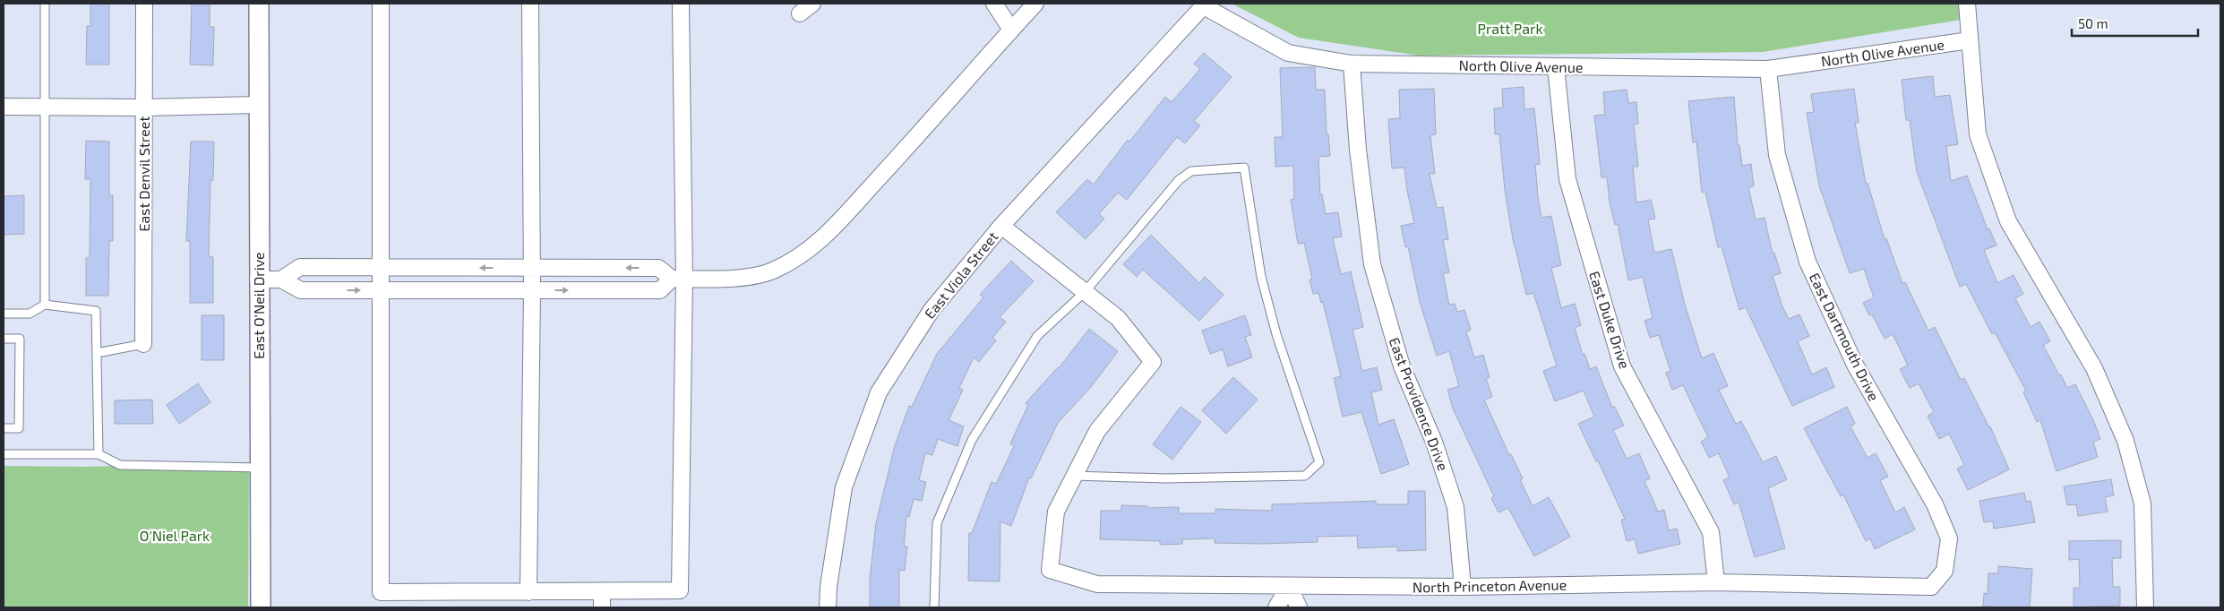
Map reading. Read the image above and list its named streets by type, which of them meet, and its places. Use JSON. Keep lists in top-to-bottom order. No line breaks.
{"streets":{"street":["North Olive Avenue","East Denvil Street","East Viola Street","East O'Neil Drive","East Duke Drive","East Dartmouth Drive","East Providence Drive","North Princeton Avenue"]},"crossings":[["North Olive Avenue","East Viola Street"],["North Olive Avenue","East Duke Drive"],["North Olive Avenue","East Dartmouth Drive"],["North Olive Avenue","East Providence Drive"],["East Duke Drive","North Princeton Avenue"],["East Dartmouth Drive","North Princeton Avenue"],["East Providence Drive","North Princeton Avenue"]],"parks":["Pratt Park","O'Niel Park"],"scale_bar":"50 m"}
